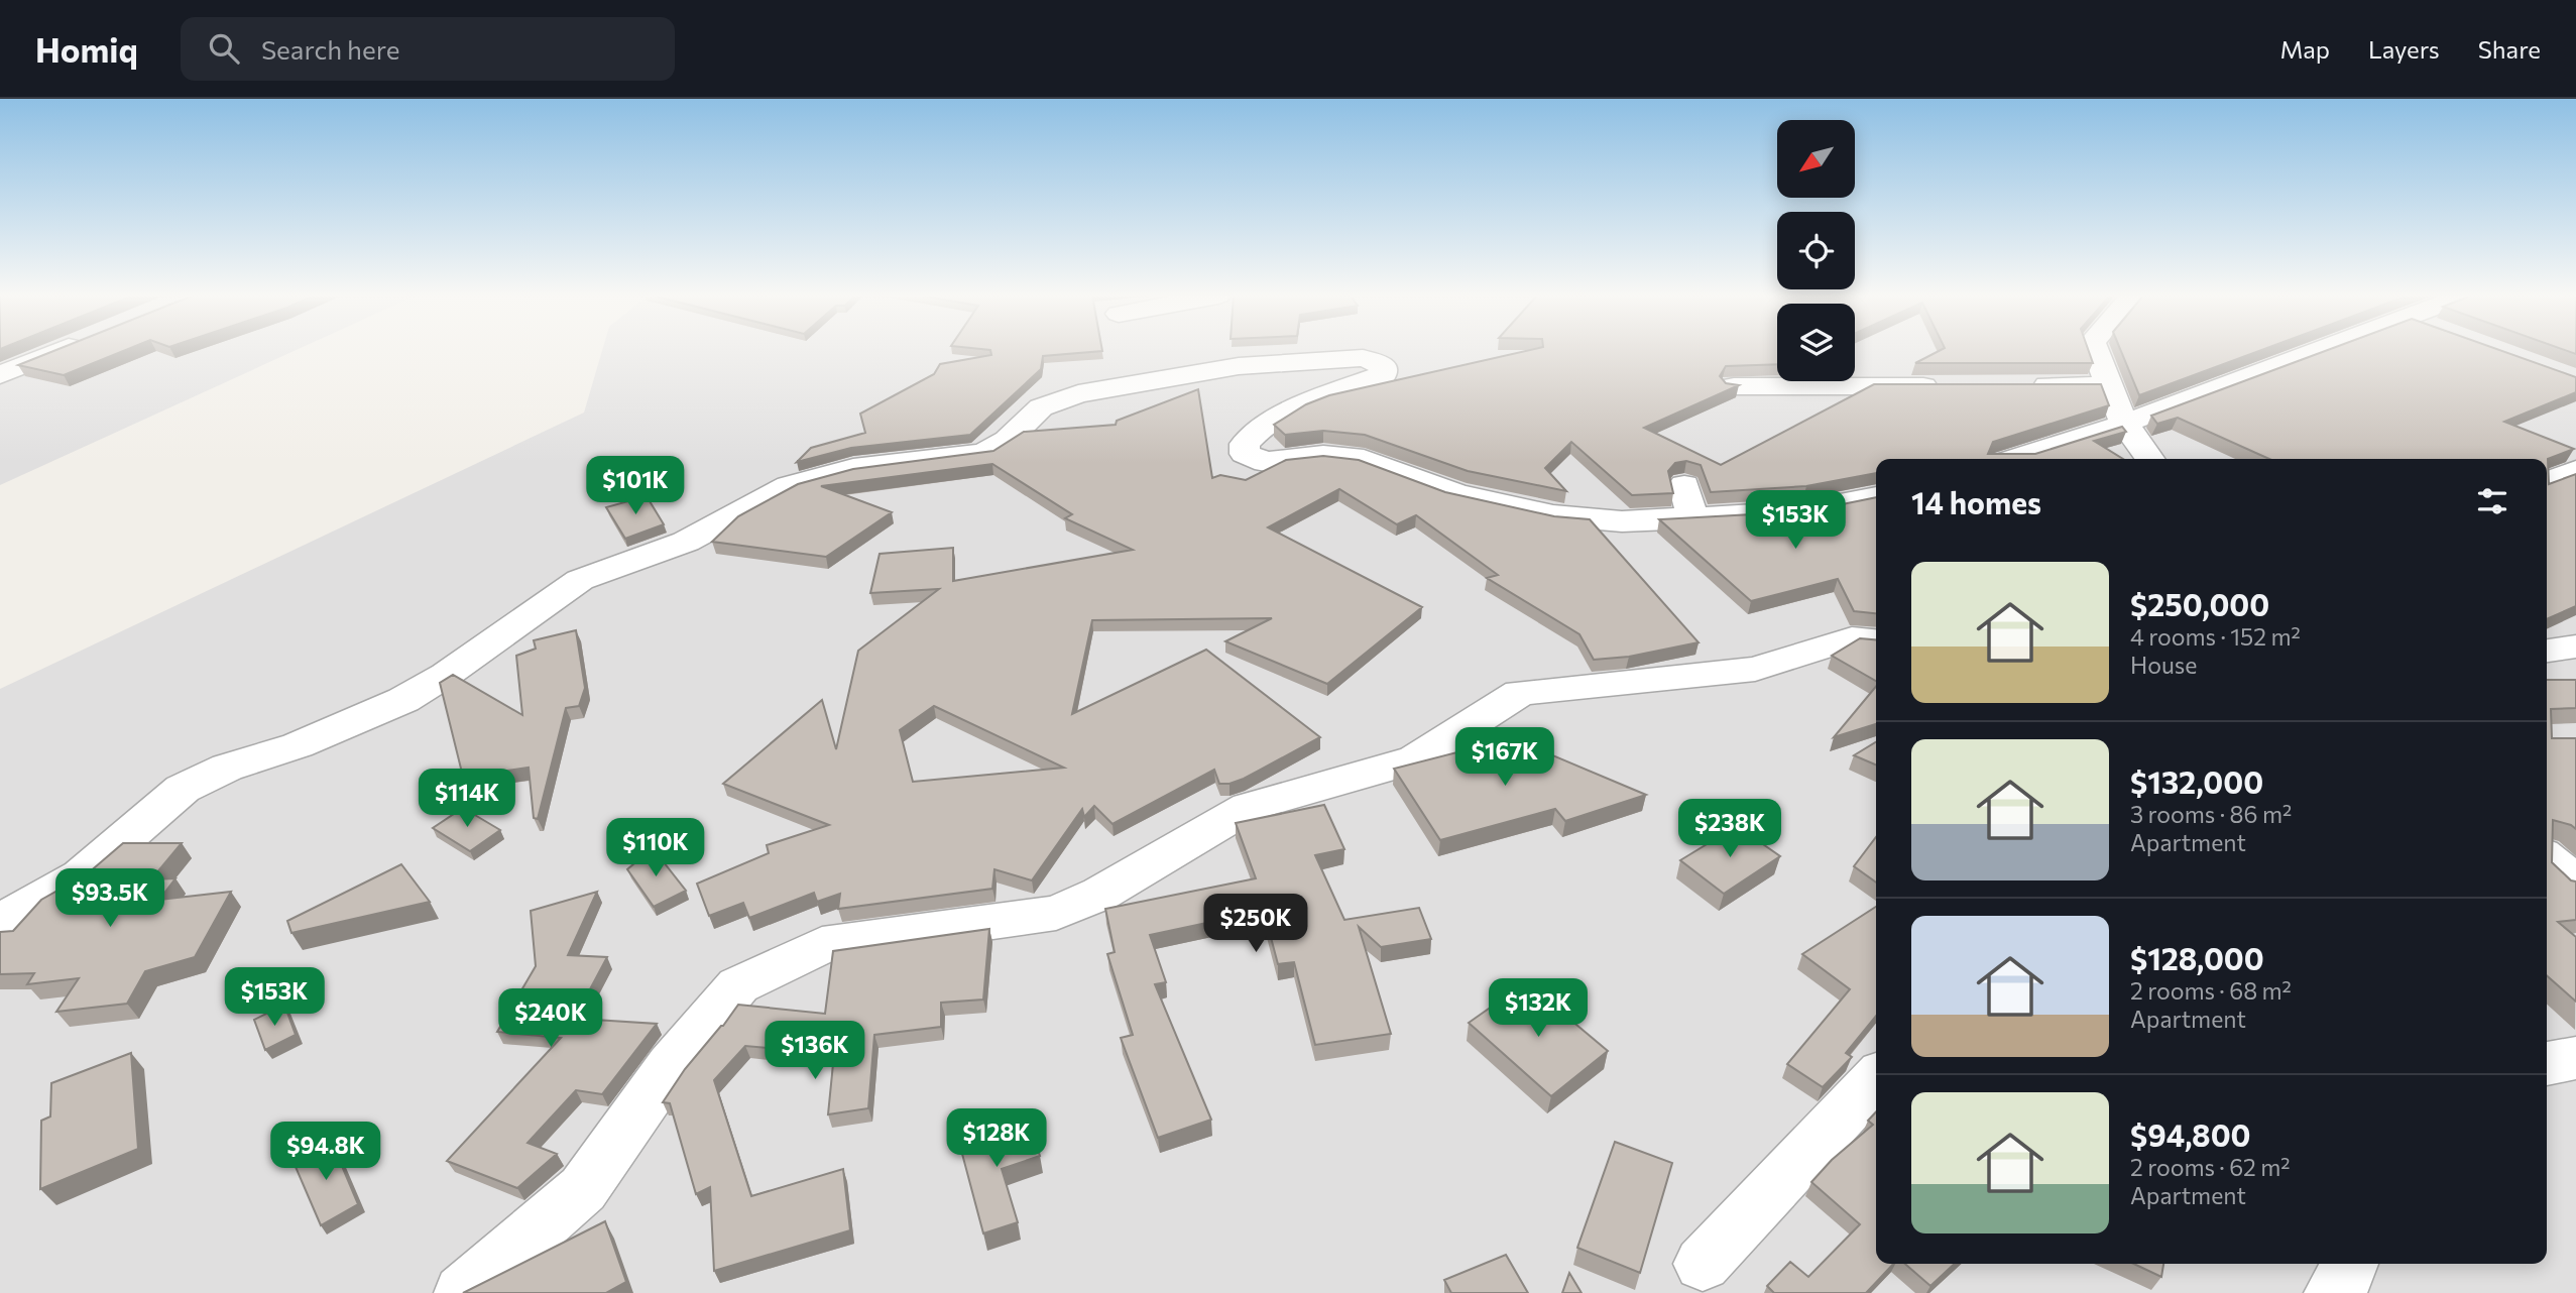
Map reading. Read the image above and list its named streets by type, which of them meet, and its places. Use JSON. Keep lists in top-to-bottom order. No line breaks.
{"north":"bottom left","page":{"header":"Homiq","search":"Search here","nav":["Map","Layers","Share"],"price":["$101K","$153K","$167K","$114K","$238K","$110K","$93.5K","$250K","$153K","$132K","$240K","$136K","$128K","$94.8K"],"heading":"14 homes","list":[{"name":"$250,000","note":"4 rooms · 152 m² · House"},{"name":"$132,000","note":"3 rooms · 86 m² · Apartment"},{"name":"$128,000","note":"2 rooms · 68 m² · Apartment"},{"name":"$94,800","note":"2 rooms · 62 m² · Apartment"}]}}
